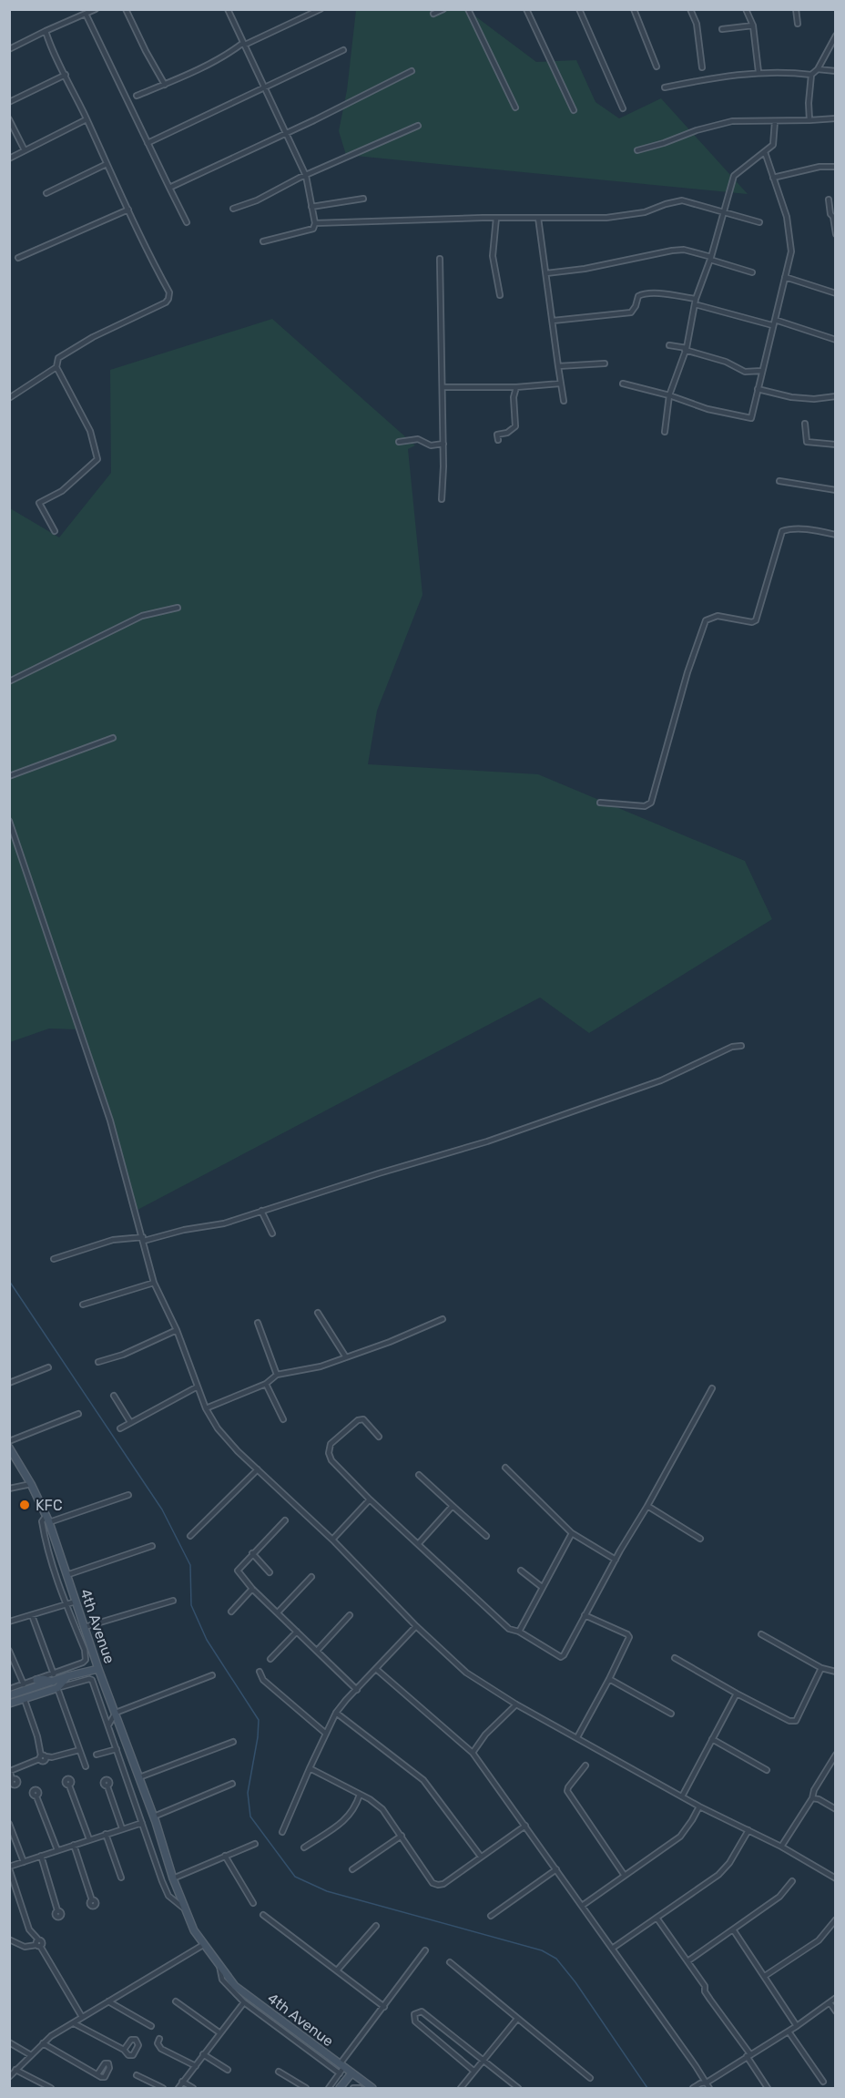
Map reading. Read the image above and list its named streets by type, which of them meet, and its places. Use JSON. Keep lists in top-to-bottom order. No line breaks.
{"streets":{"main road":["4th Avenue"]},"places":["KFC"]}
